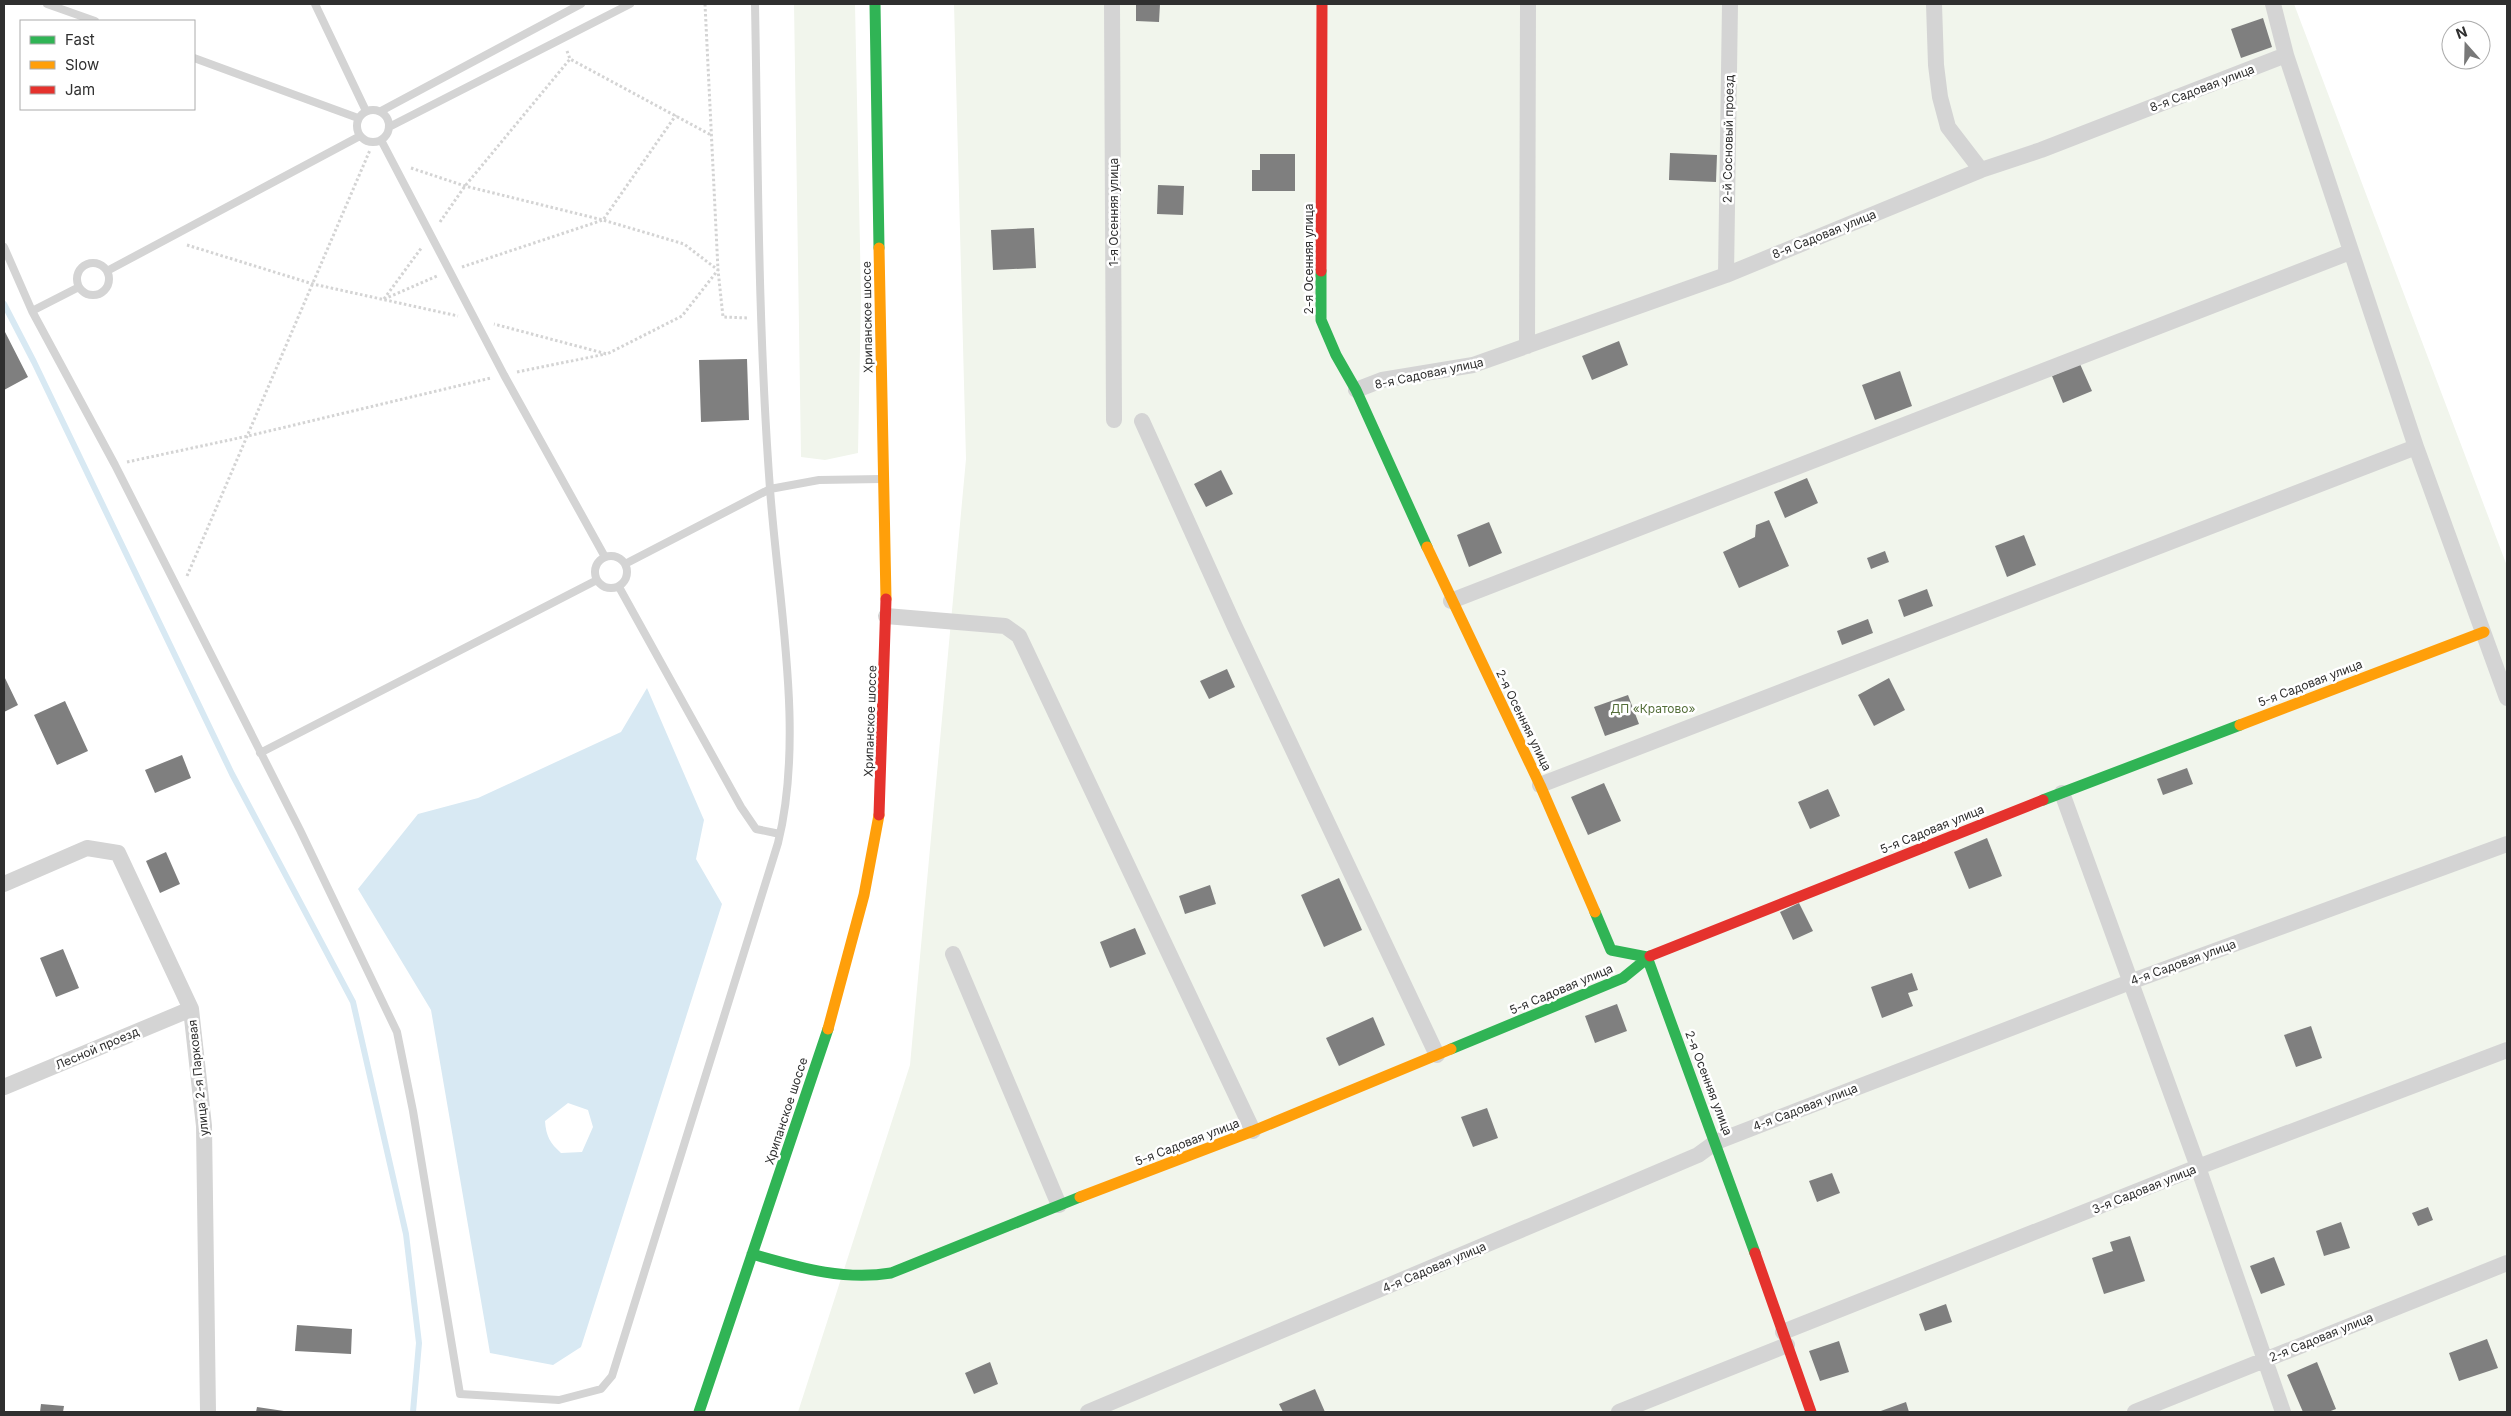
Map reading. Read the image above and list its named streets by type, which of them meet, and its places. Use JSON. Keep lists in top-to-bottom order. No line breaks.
{"streets":{"street":["8-я Садовая улица","2-й Сосновый проезд","1-я Осенняя улица","2-я Осенняя улица","Хрипанское шоссе","5-я Садовая улица","4-я Садовая улица","Лесной проезд","улица 2-я Парковая","3-я Садовая улица","2-я Садовая улица"]},"crossings":[["8-я Садовая улица","2-й Сосновый проезд"],["8-я Садовая улица","2-я Осенняя улица"],["2-я Осенняя улица","5-я Садовая улица"],["2-я Осенняя улица","4-я Садовая улица"],["2-я Осенняя улица","3-я Садовая улица"],["Хрипанское шоссе","5-я Садовая улица"],["Лесной проезд","улица 2-я Парковая"]],"parks":["ДП «Кратово»"],"legend":["Fast","Slow","Jam"],"north":"top"}
